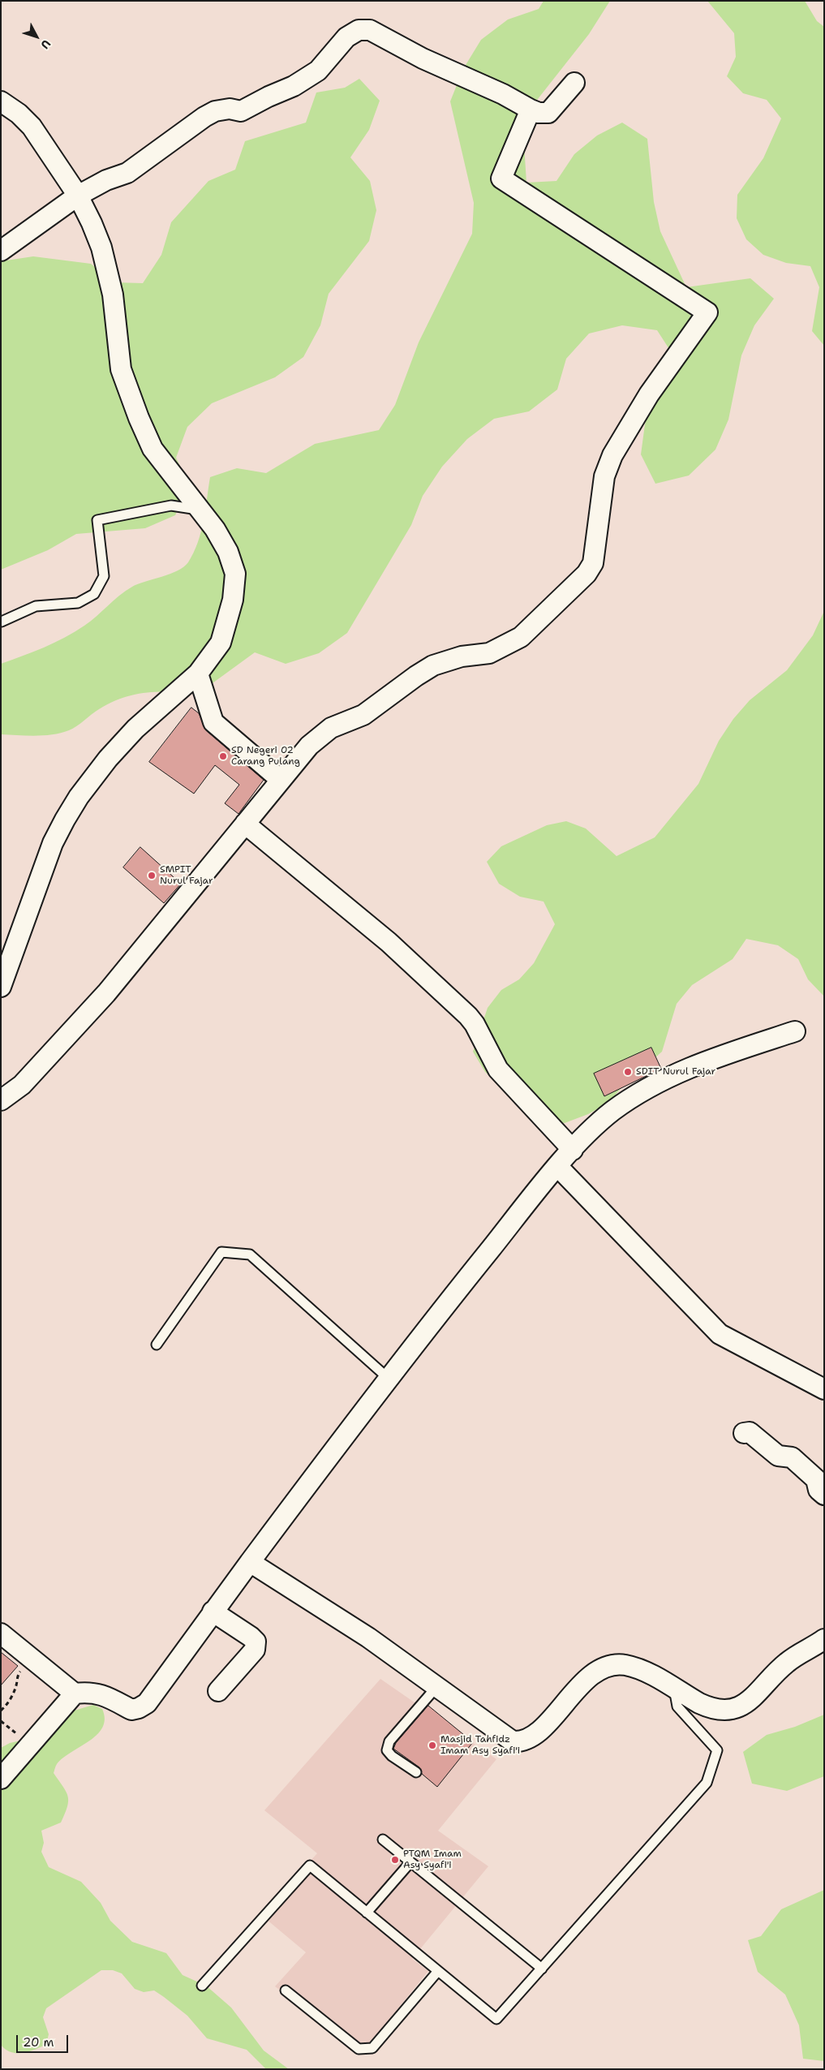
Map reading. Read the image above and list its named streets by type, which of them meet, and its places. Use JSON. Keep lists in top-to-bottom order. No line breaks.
{"places":["SD Negeri 02 Carang Pulang","SMPIT Nurul Fajar","SDIT Nurul Fajar","Masjid Tahfidz Imam Asy Syafi'i","PTQM Imam Asy Syafi'i"],"scale_bar":"20 m","north":"bottom right"}
